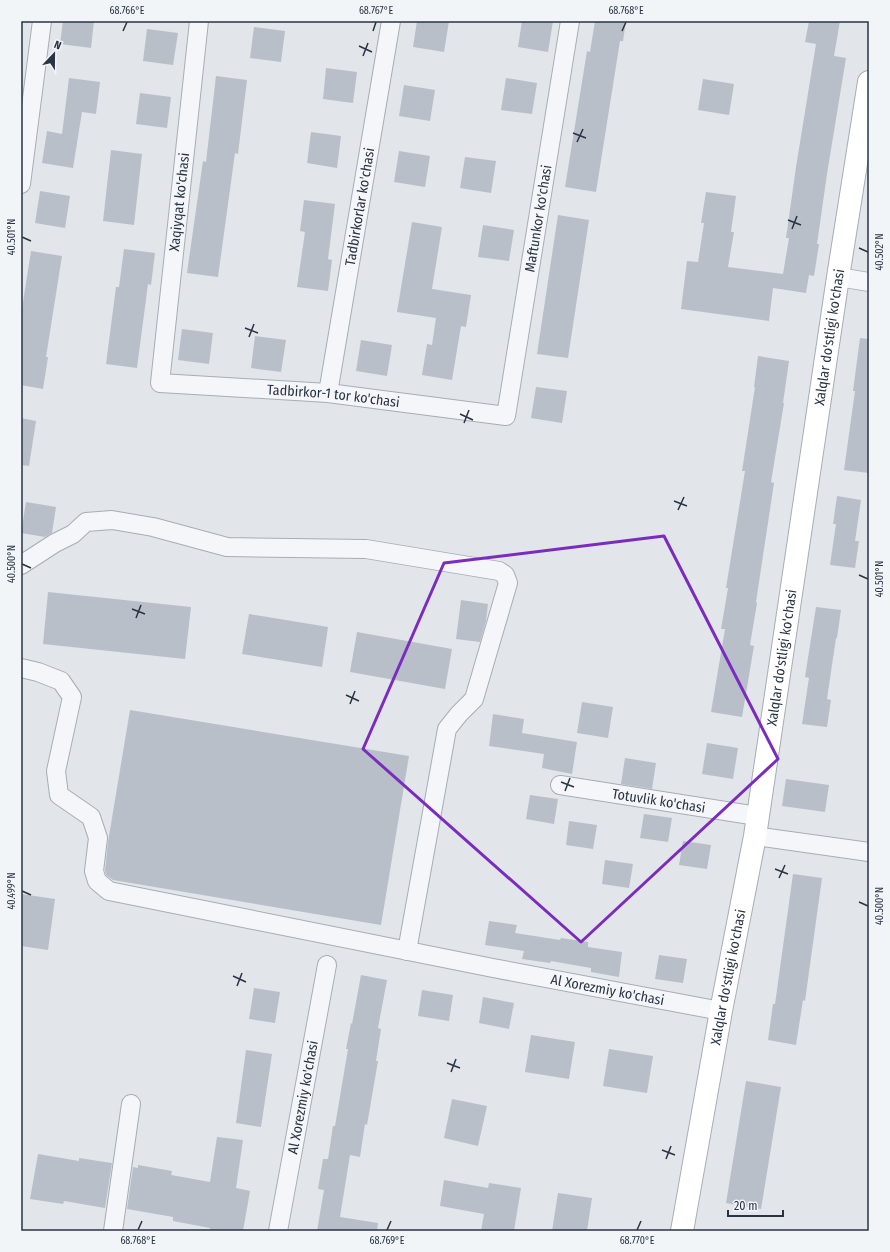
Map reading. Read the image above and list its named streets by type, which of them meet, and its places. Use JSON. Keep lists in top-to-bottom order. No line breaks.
{"streets":{"street":["Xaqiyqat ko'chasi","Tadbirkorlar ko'chasi","Maftunkor ko'chasi","Xalqlar do'stligi ko'chasi","Tadbirkor-1 tor ko'chasi","Totuvlik ko'chasi","Al Xorezmiy ko'chasi"]},"crossings":[["Xaqiyqat ko'chasi","Tadbirkor-1 tor ko'chasi"],["Tadbirkorlar ko'chasi","Tadbirkor-1 tor ko'chasi"],["Maftunkor ko'chasi","Tadbirkor-1 tor ko'chasi"],["Xalqlar do'stligi ko'chasi","Totuvlik ko'chasi"],["Xalqlar do'stligi ko'chasi","Al Xorezmiy ko'chasi"]],"scale_bar":"20 m","north":"top","coordinates":["68.766°E","68.767°E","68.768°E","40.501°N","40.502°N","40.500°N","40.499°N","68.769°E","68.770°E"]}
